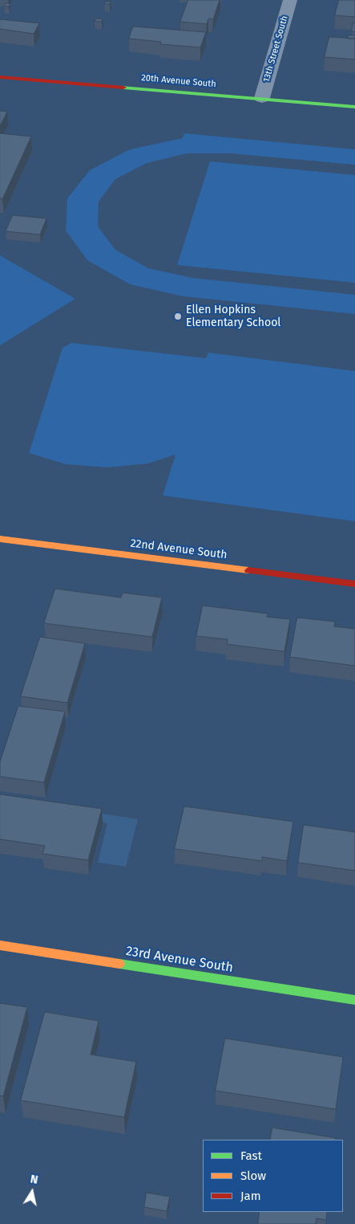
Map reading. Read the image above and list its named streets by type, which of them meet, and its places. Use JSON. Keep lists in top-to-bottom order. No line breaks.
{"streets":{"street":["13th Street South","20th Avenue South","22nd Avenue South","23rd Avenue South"]},"crossings":[["13th Street South","20th Avenue South"]],"places":["Ellen Hopkins Elementary School"],"legend":["Fast","Slow","Jam"],"north":"top"}
